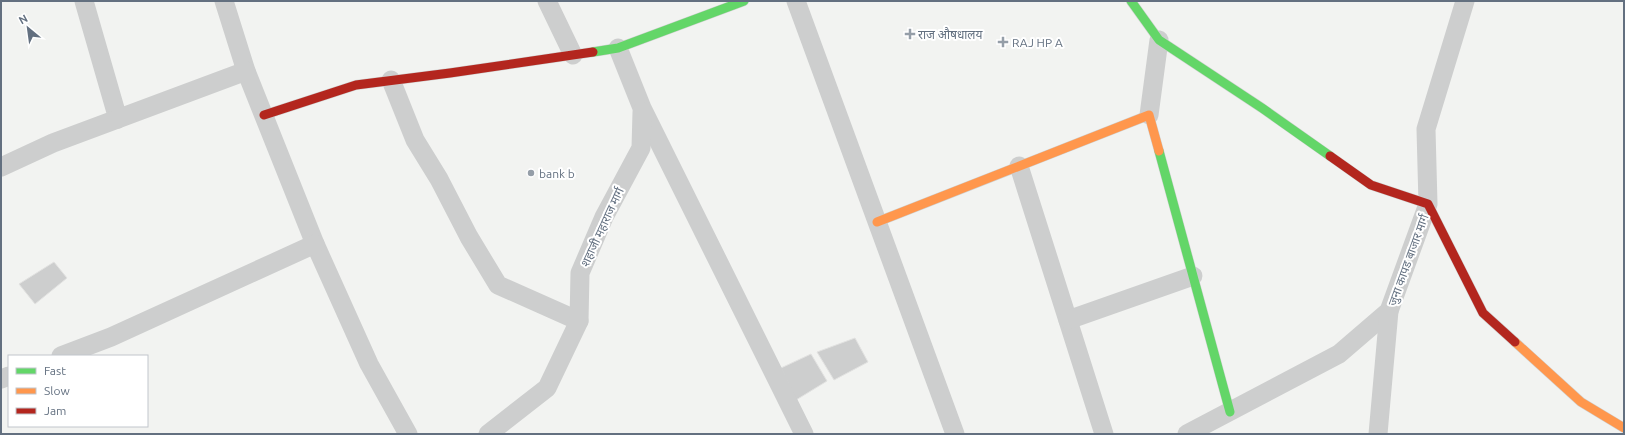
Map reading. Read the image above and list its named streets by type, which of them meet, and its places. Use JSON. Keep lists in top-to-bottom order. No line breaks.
{"streets":{"street":["शहाजी महाराज मार्ग","जुना कापड बाजार मार्ग"]},"places":{"health":["राज औषधालय","RAJ HP A"],"other":["bank b"]},"legend":["Fast","Slow","Jam"],"north":"top left"}
